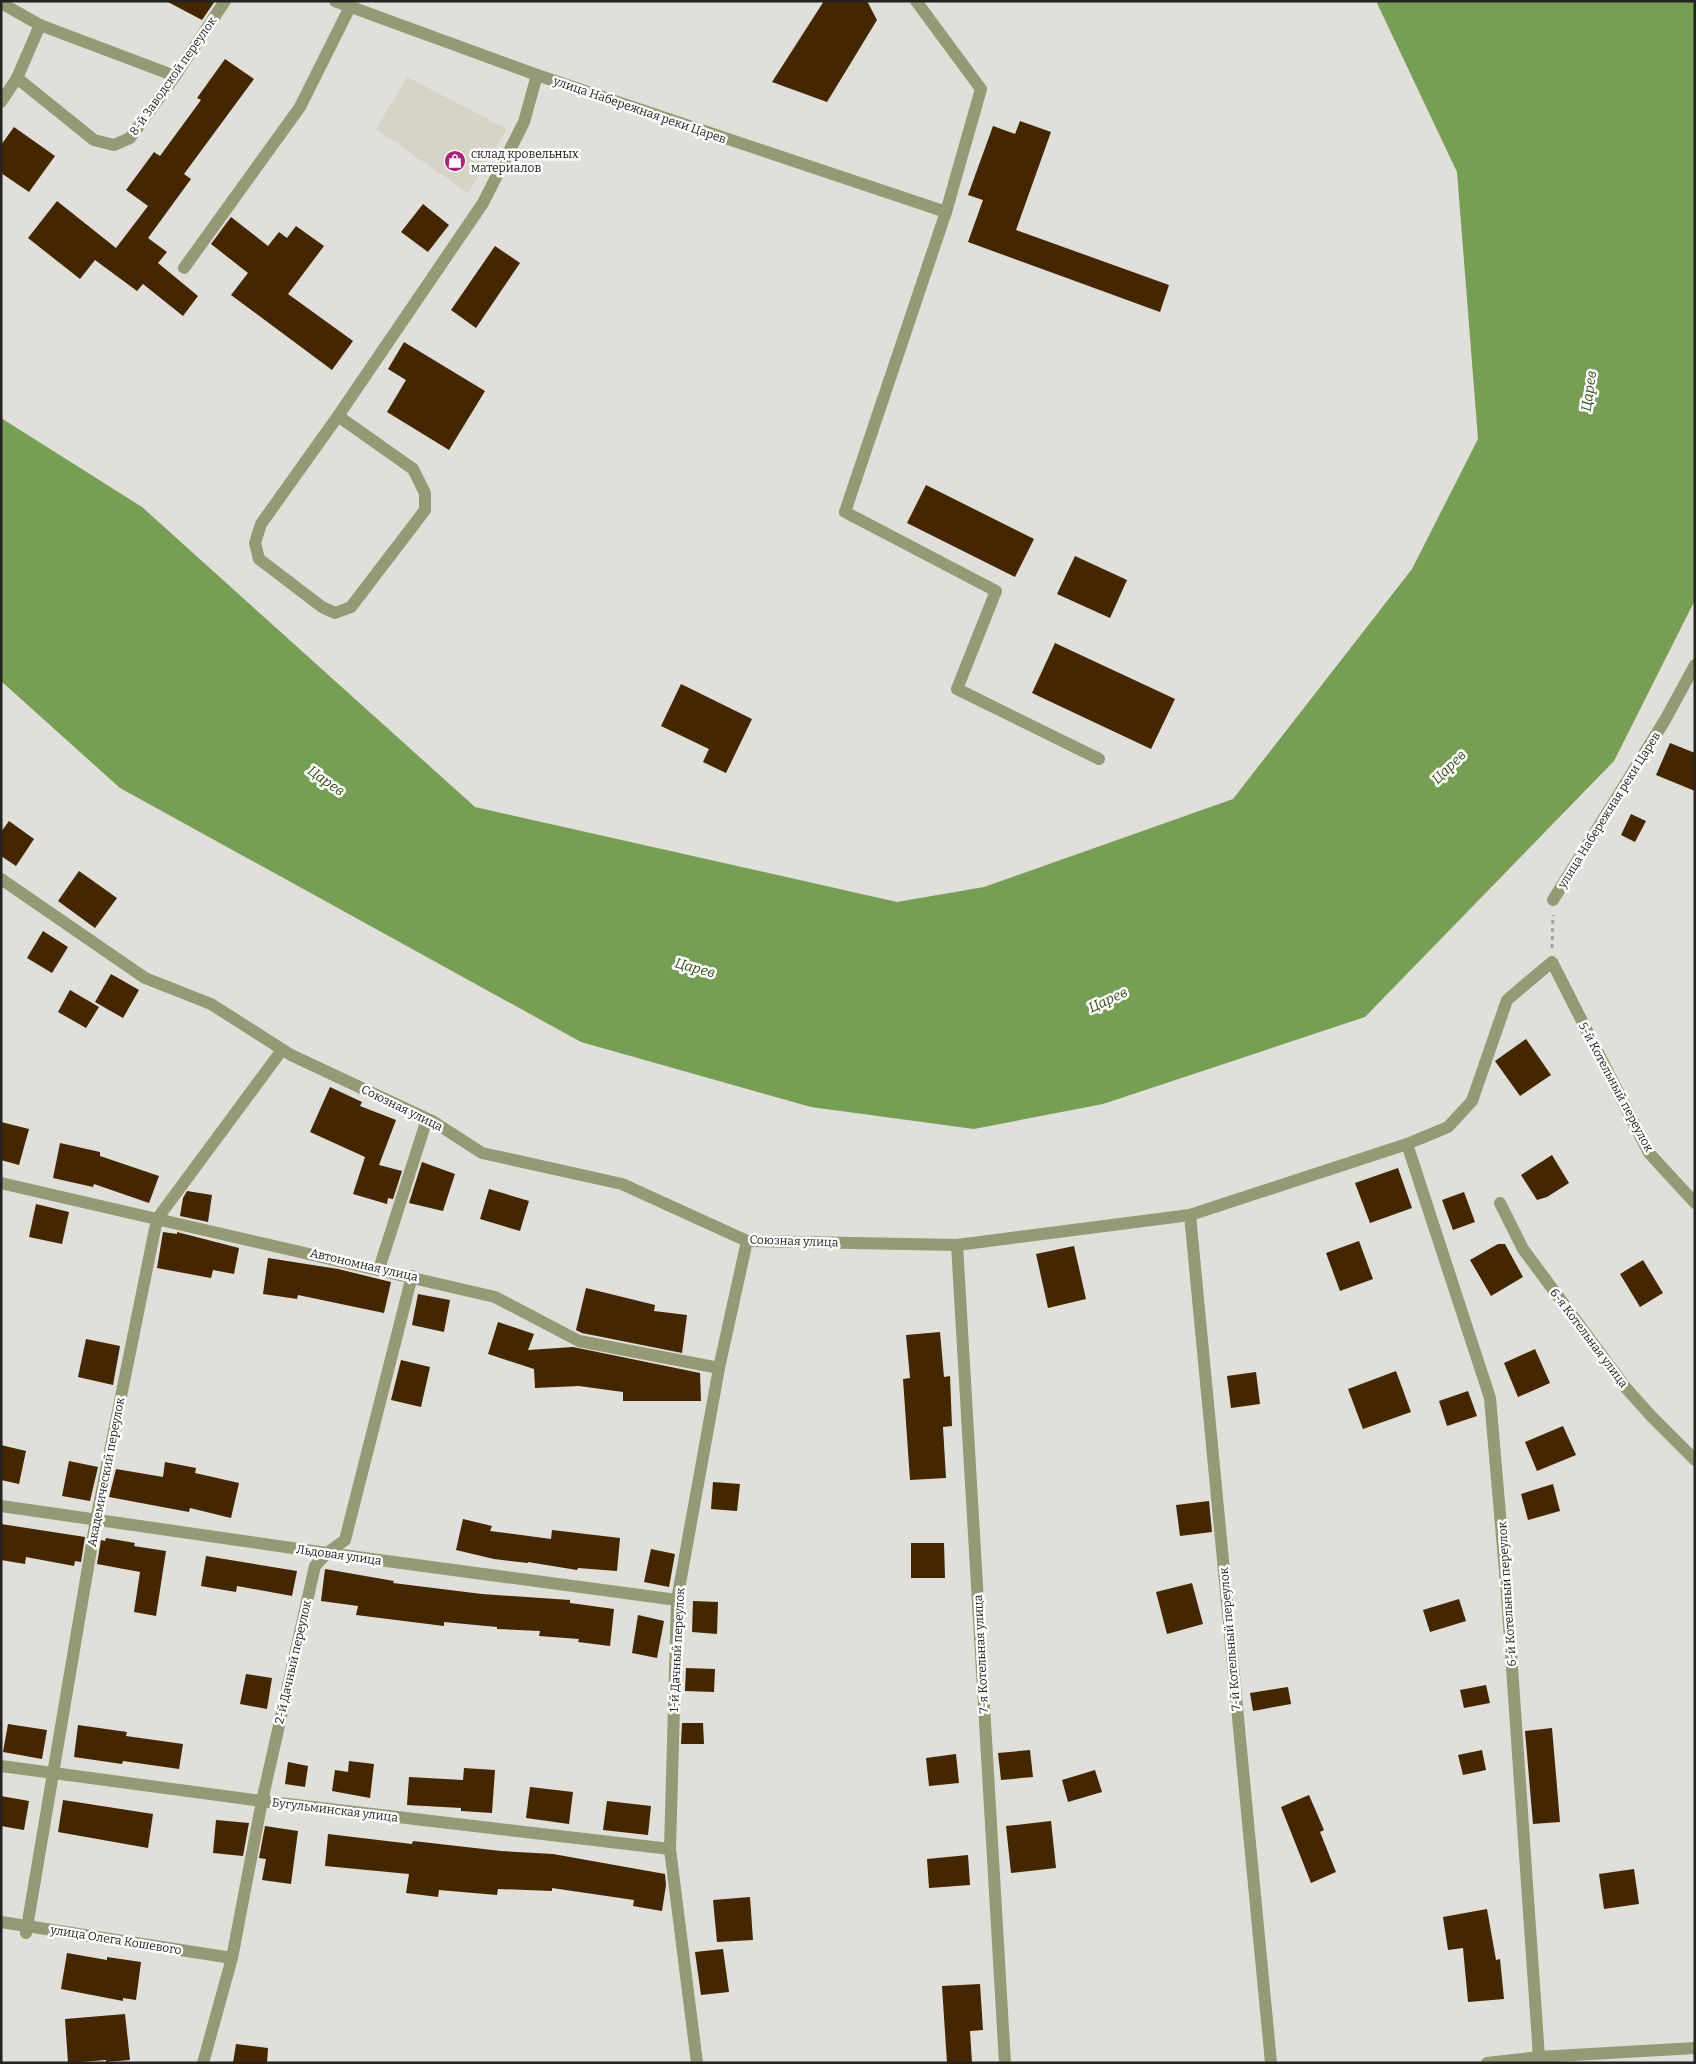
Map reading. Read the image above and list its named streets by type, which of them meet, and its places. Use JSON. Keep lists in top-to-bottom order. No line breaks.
{"streets":{"street":["8-й Заводской переулок","улица Набережная реки Царев","5-й Котельный переулок","Союзная улица","Автономная улица","6-я Котельная улица","Академический переулок","Льдовая улица","6-й Котельный переулок","7-й Котельный переулок","1-й Дачный переулок","7-я Котельная улица","2-й Дачный переулок","Бугульминская улица","улица Олега Кошевого"]},"crossings":[["улица Набережная реки Царев","5-й Котельный переулок"],["улица Набережная реки Царев","Союзная улица"],["5-й Котельный переулок","Союзная улица"],["Союзная улица","Академический переулок"],["Союзная улица","6-й Котельный переулок"],["Союзная улица","7-й Котельный переулок"],["Союзная улица","1-й Дачный переулок"],["Союзная улица","7-я Котельная улица"],["Автономная улица","Академический переулок"],["Автономная улица","1-й Дачный переулок"],["Автономная улица","2-й Дачный переулок"],["Академический переулок","Льдовая улица"],["Академический переулок","Бугульминская улица"],["Академический переулок","улица Олега Кошевого"],["Льдовая улица","1-й Дачный переулок"],["Льдовая улица","2-й Дачный переулок"],["1-й Дачный переулок","Бугульминская улица"],["2-й Дачный переулок","Бугульминская улица"],["2-й Дачный переулок","улица Олега Кошевого"]],"water":["Царев"],"places":{"shop":["склад кровельных материалов"]}}
